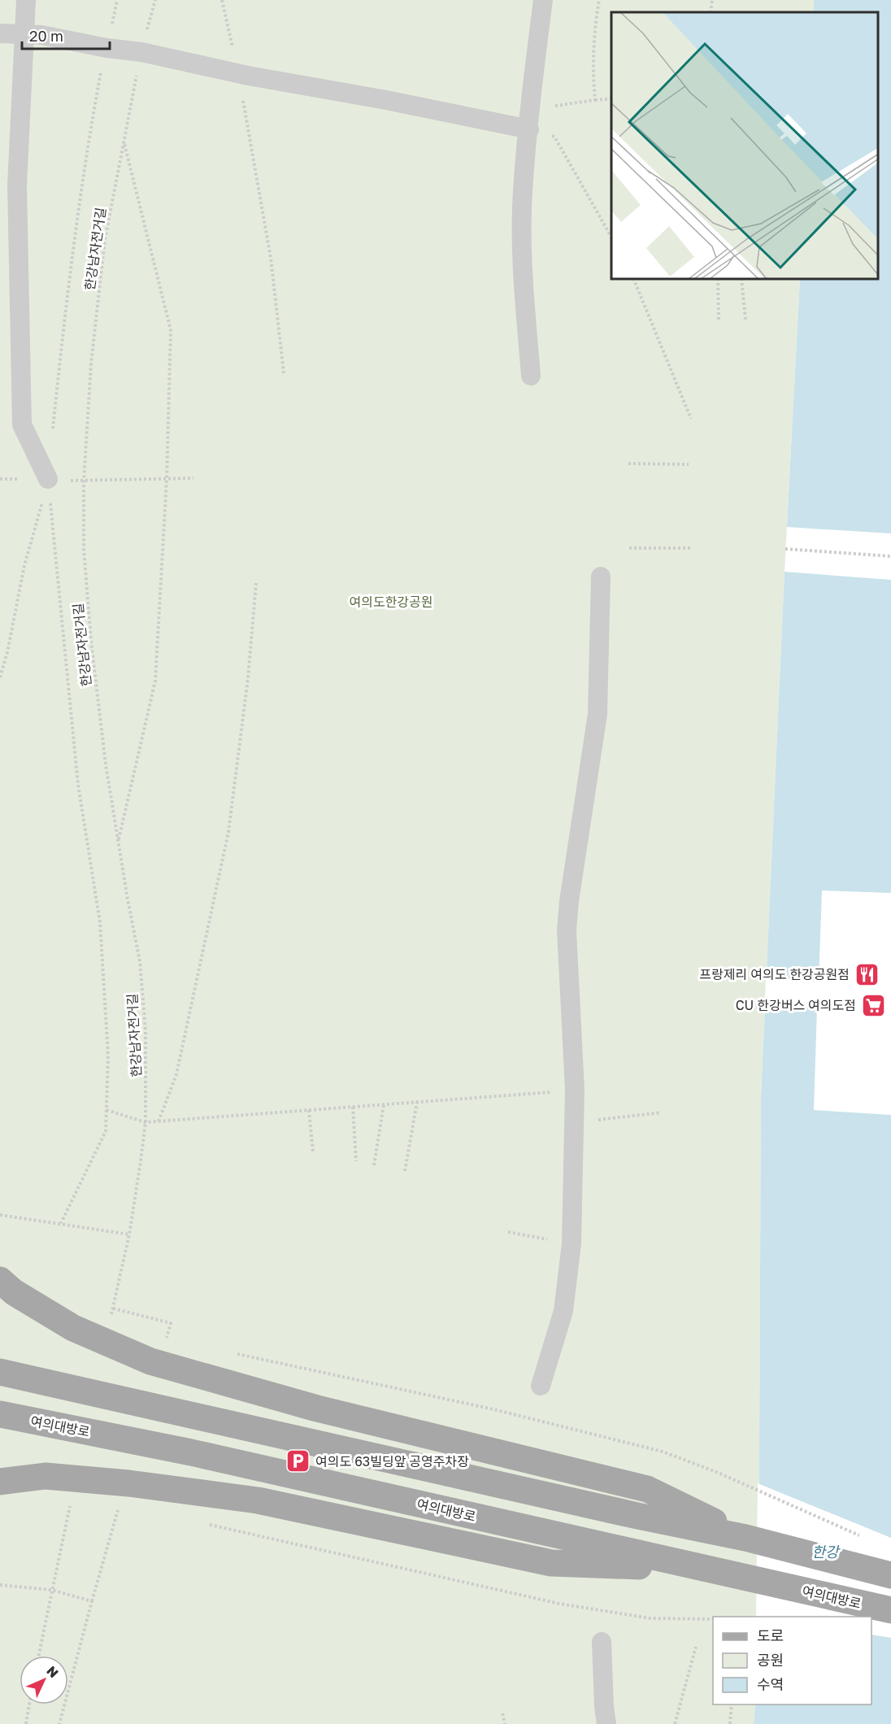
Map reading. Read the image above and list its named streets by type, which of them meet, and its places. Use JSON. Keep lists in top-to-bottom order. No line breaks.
{"streets":{"main road":["여의대방로"],"path":["한강남자전거길"]},"water":["한강"],"parks":["여의도한강공원"],"places":{"restaurant":["프랑제리 여의도 한강공원점"],"supermarket":["CU 한강버스 여의도점"],"parking":["여의도 63빌딩앞 공영주차장"]},"legend":["도로","공원","수역"],"scale_bar":"20 m","north":"top right"}
